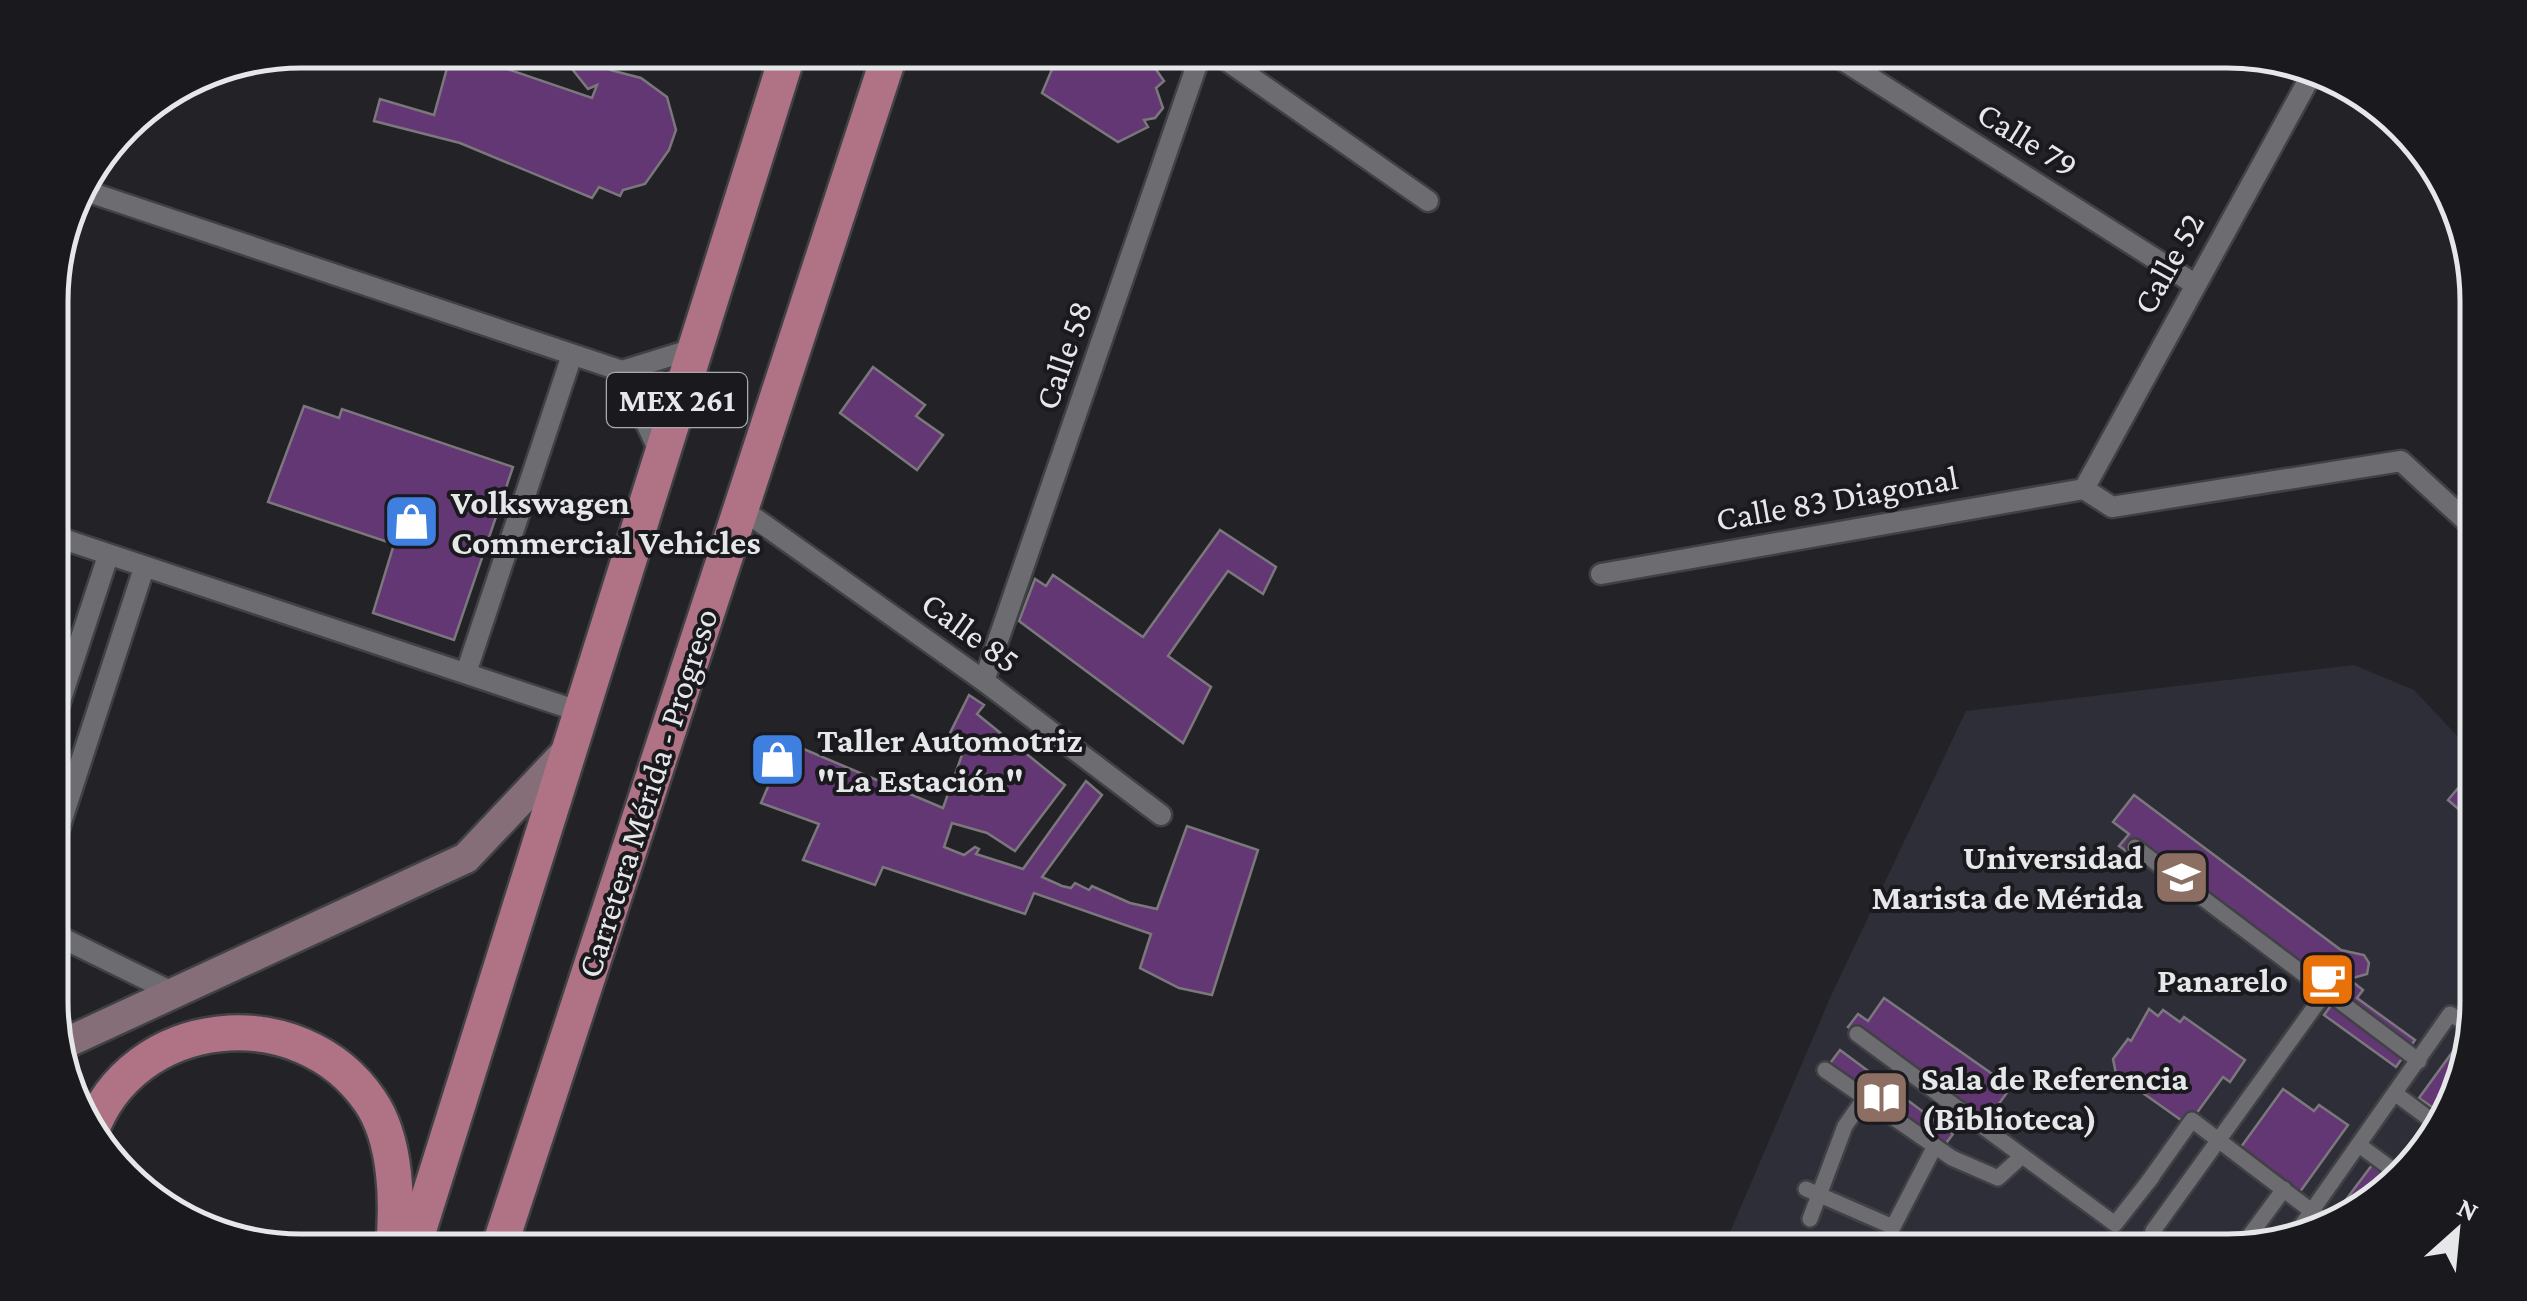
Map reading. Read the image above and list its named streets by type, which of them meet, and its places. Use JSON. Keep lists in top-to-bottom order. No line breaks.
{"streets":{"highway":["MEX 261","Carretera Mérida - Progreso"],"street":["Calle 79","Calle 52","Calle 58","Calle 83 Diagonal","Calle 85"]},"crossings":[["Calle 79","Calle 52"],["Calle 52","Calle 83 Diagonal"],["Calle 58","Calle 85"],["Calle 85","Carretera Mérida - Progreso"]],"places":{"shop":["Volkswagen Commercial Vehicles","Taller Automotriz \"La Estación\""],"school or university":["Universidad Marista de Mérida"],"cafe":["Panarelo"],"library":["Sala de Referencia (Biblioteca)"]},"north":"top right"}
